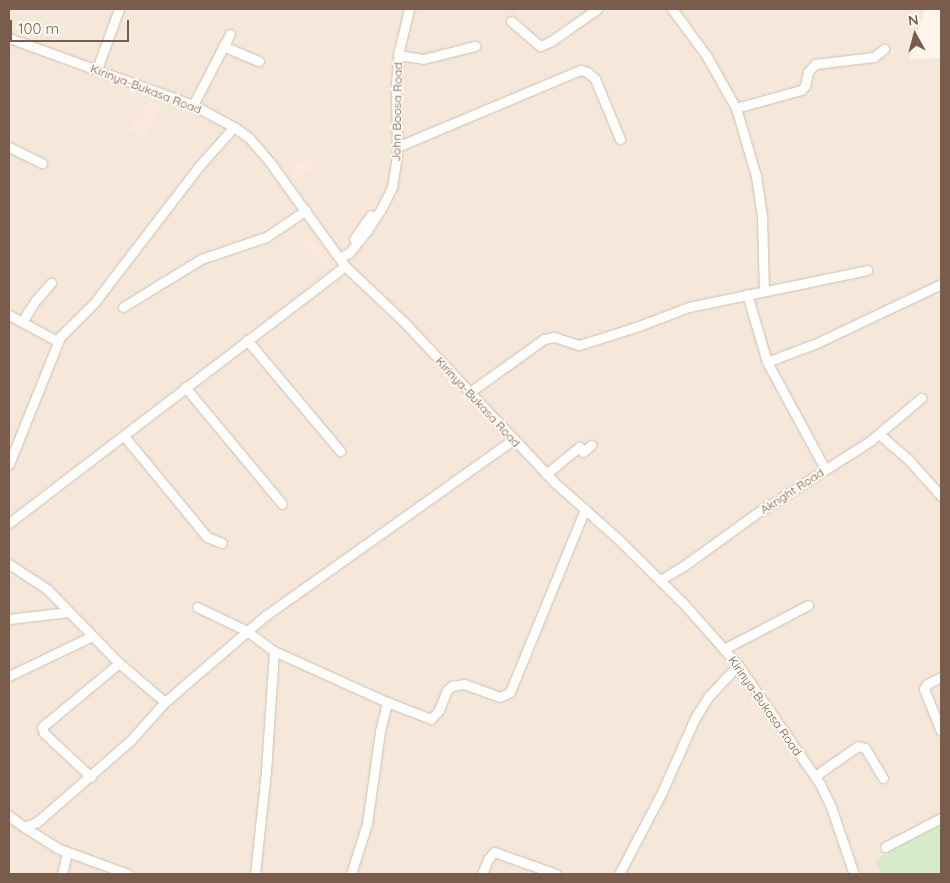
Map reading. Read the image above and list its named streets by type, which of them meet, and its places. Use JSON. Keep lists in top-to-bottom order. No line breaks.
{"streets":{"street":["Kirinya-Bukasa Road","John Boosa Road","Akright Road"]},"crossings":[["Kirinya-Bukasa Road","John Boosa Road"],["Kirinya-Bukasa Road","Akright Road"]],"scale_bar":"100 m","north":"top"}
